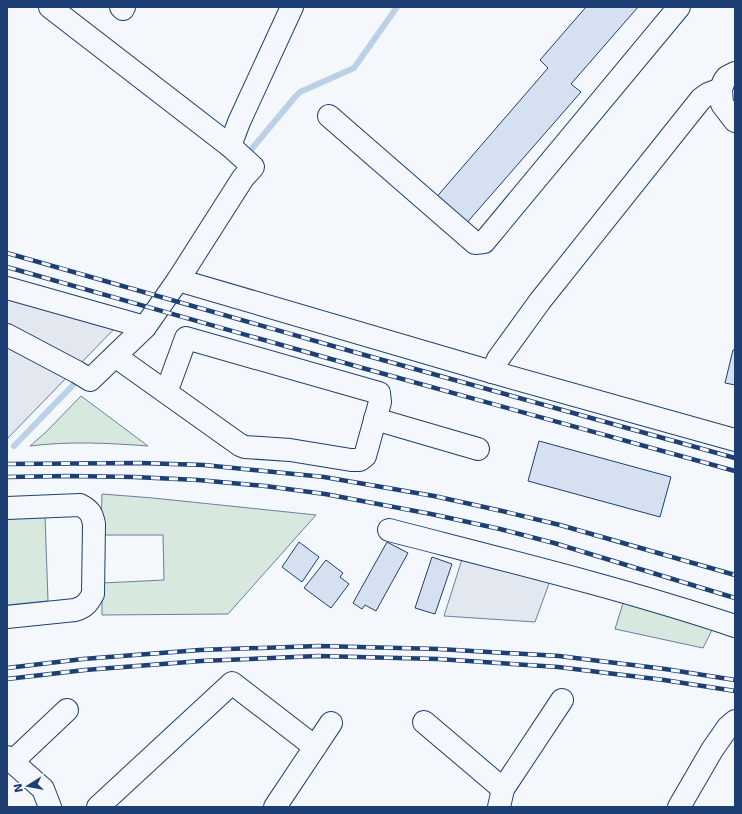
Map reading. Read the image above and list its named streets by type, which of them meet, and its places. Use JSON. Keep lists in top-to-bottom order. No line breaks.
{"north":"left"}
